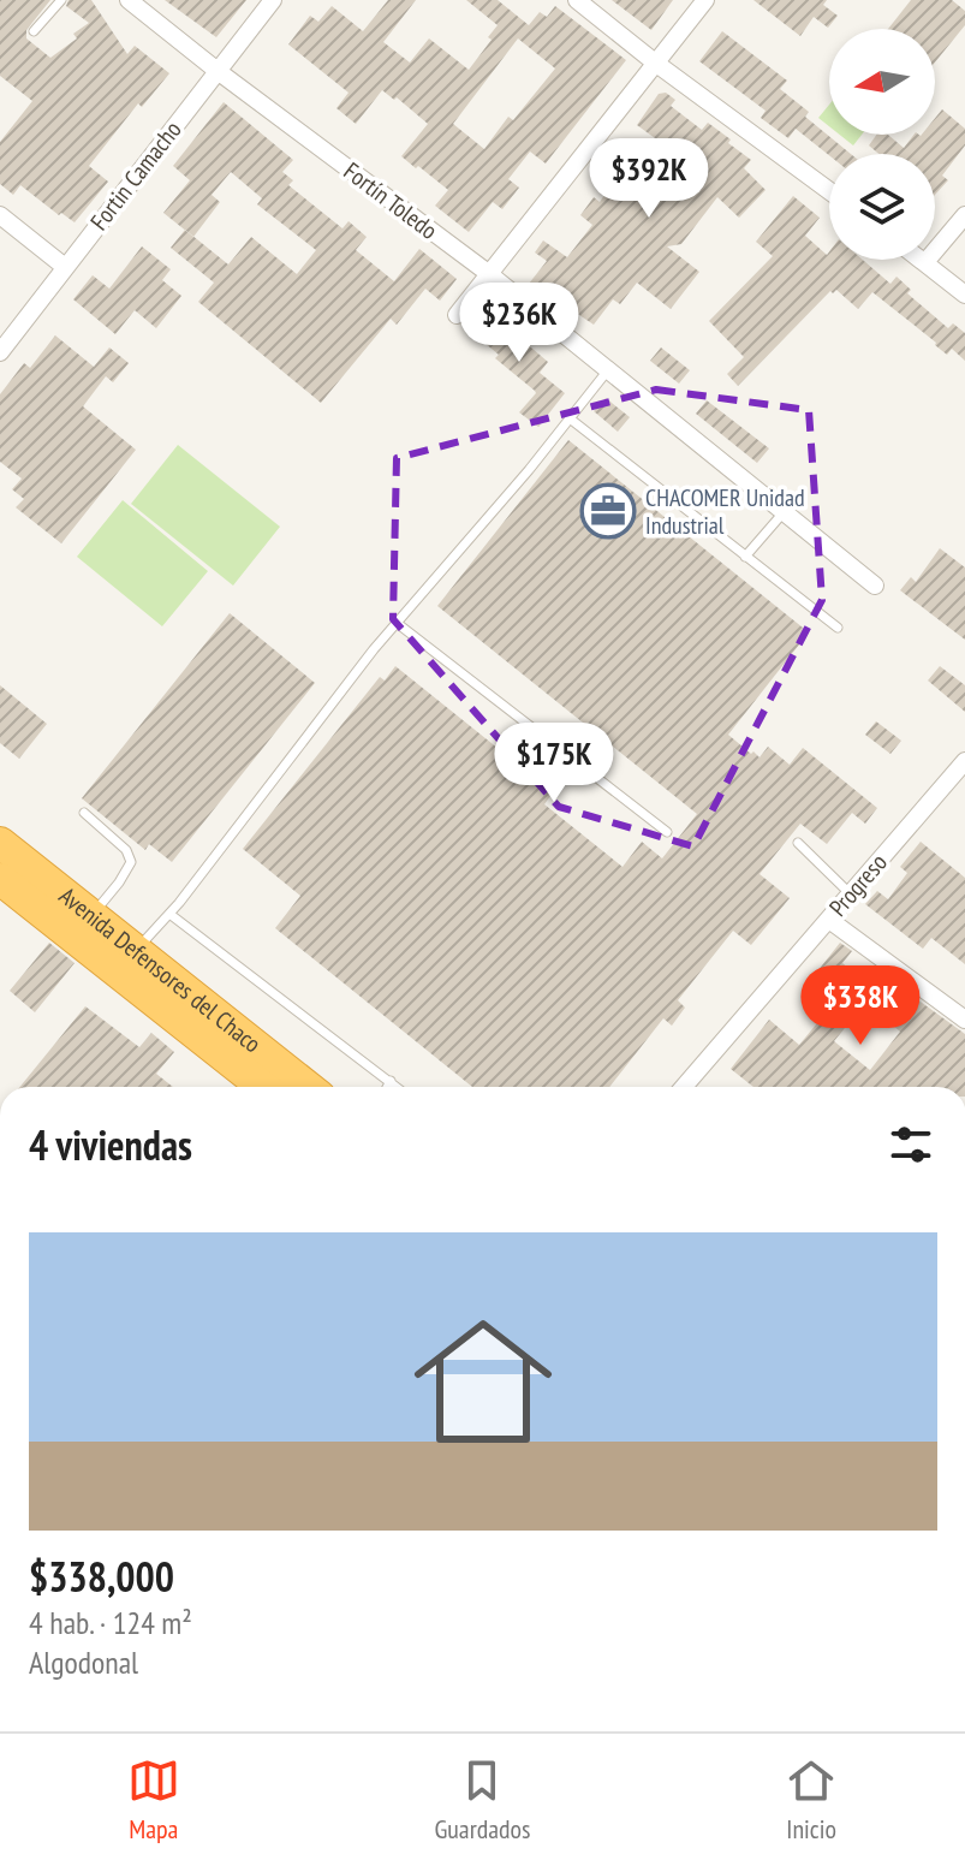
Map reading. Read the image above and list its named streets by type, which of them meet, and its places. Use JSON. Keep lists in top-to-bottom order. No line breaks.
{"streets":{"highway":["Avenida Defensores del Chaco"],"street":["Fortin Camacho","Fortín Toledo","Progreso"]},"crossings":[["Fortin Camacho","Fortín Toledo"]],"places":{"office":["CHACOMER Unidad Industrial"]},"north":"left","page":{"price":["$392K","$236K","$175K","$338K"],"heading":"4 viviendas","list":[{"name":"$338,000","note":"4 hab. · 124 m² · Algodonal"}],"tabs":["Mapa","Guardados","Inicio"]}}
